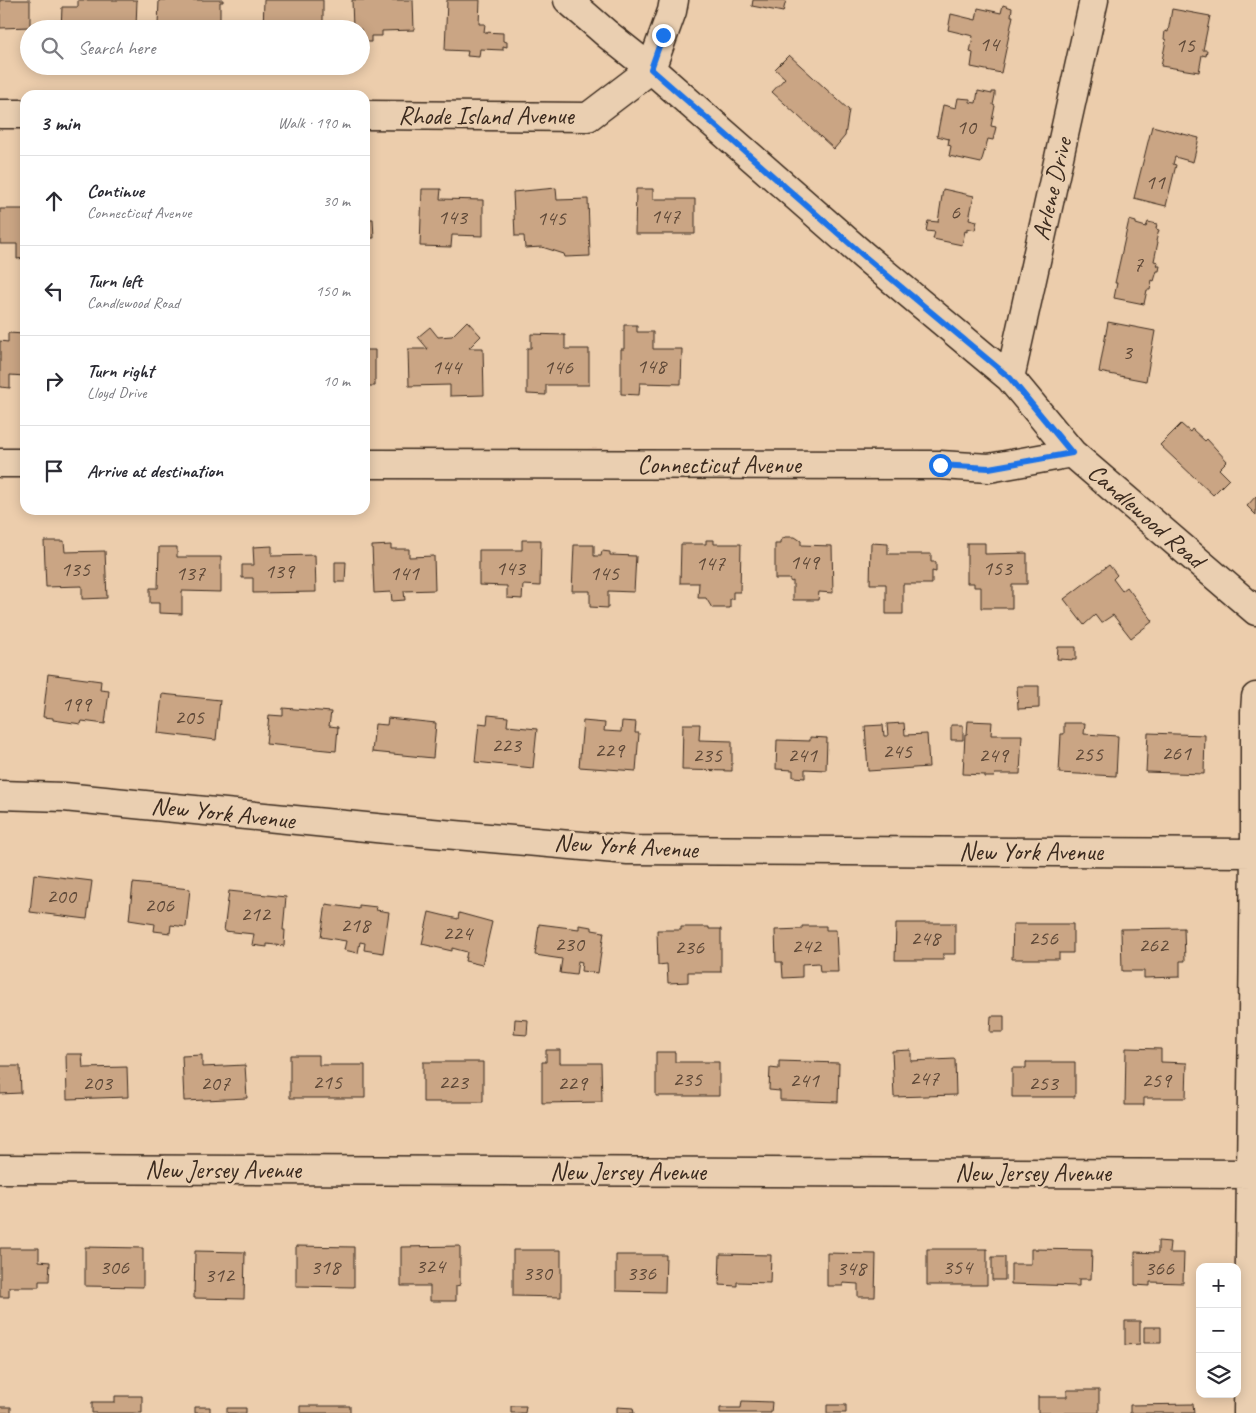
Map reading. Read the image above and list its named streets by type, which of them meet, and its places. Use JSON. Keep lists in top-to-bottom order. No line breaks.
{"streets":{"street":["Rhode Island Avenue","Arlene Drive","Connecticut Avenue","Candlewood Road","New York Avenue","New Jersey Avenue"]},"crossings":[["Rhode Island Avenue","Candlewood Road"],["Arlene Drive","Candlewood Road"],["Connecticut Avenue","Candlewood Road"]],"house_numbers":["14","15","10","11","6","147","143","145","7","3","148","144","146","149","147","143","153","135","139","137","141","145","199","205","223","229","245","261","255","235","241","249","200","206","212","218","224","248","256","230","262","242","236","247","235","241","259","215","223","203","207","229","253","324","306","318","354","348","366","330","336","312"],"page":{"search":"Search here","heading":["3 min","Walk · 190 m"],"list":[["Continue","Connecticut Avenue","30 m"],["Turn left","Candlewood Road","150 m"],["Turn right","Lloyd Drive","10 m"],"Arrive at destination"],"map_buttons":["+","−"]}}
